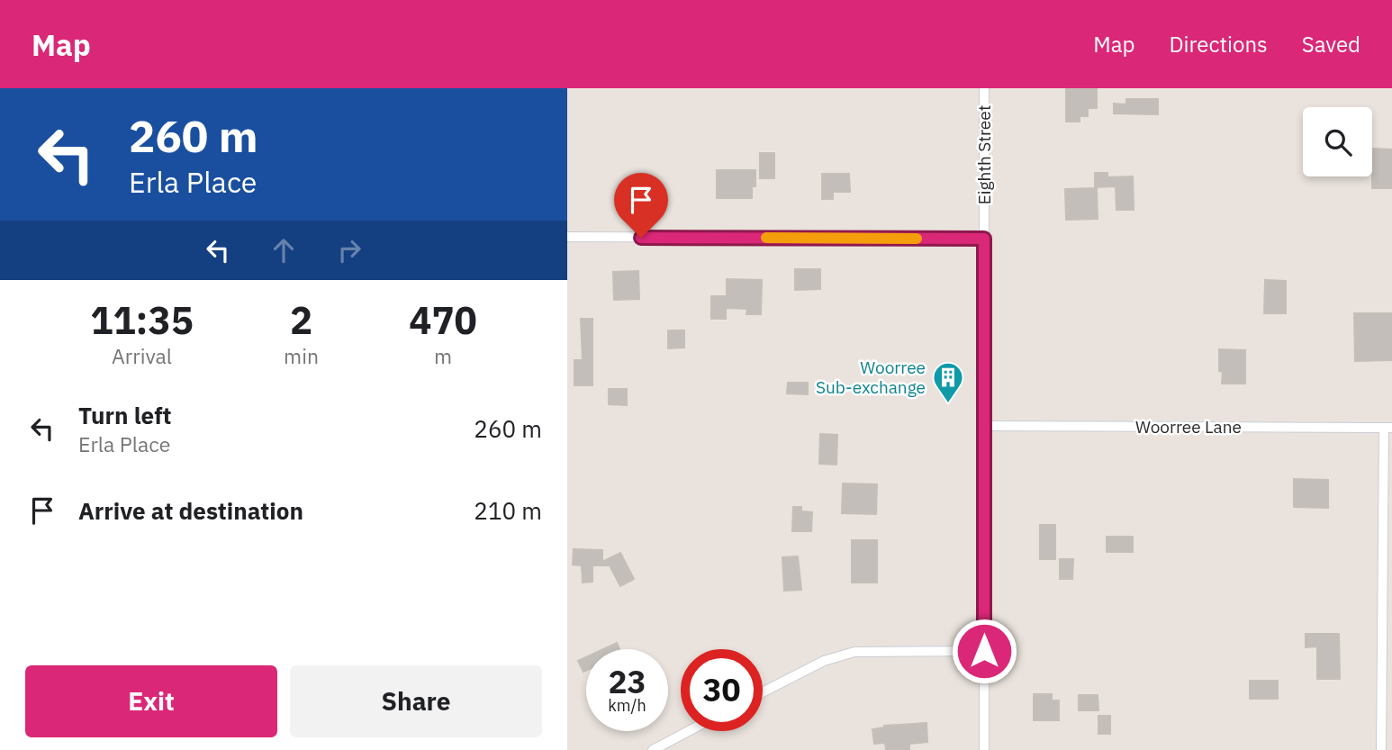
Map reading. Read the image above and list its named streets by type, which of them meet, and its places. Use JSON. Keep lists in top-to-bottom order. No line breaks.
{"streets":{"street":["Eighth Street","Woorree Lane"]},"crossings":[["Eighth Street","Woorree Lane"]],"places":{"building":["Woorree Sub-exchange"]},"page":{"header":"Map","nav":["Map","Directions","Saved"],"turn":["260 m","Erla Place"],"eta":["11:35","Arrival","2","min","470","m"],"list":[{"name":"Turn left","note":"Erla Place","value":"260 m"},{"name":"Arrive at destination","value":"210 m"}],"speed":"23 km/h","limit":"30","buttons":["Exit","Share"]}}
